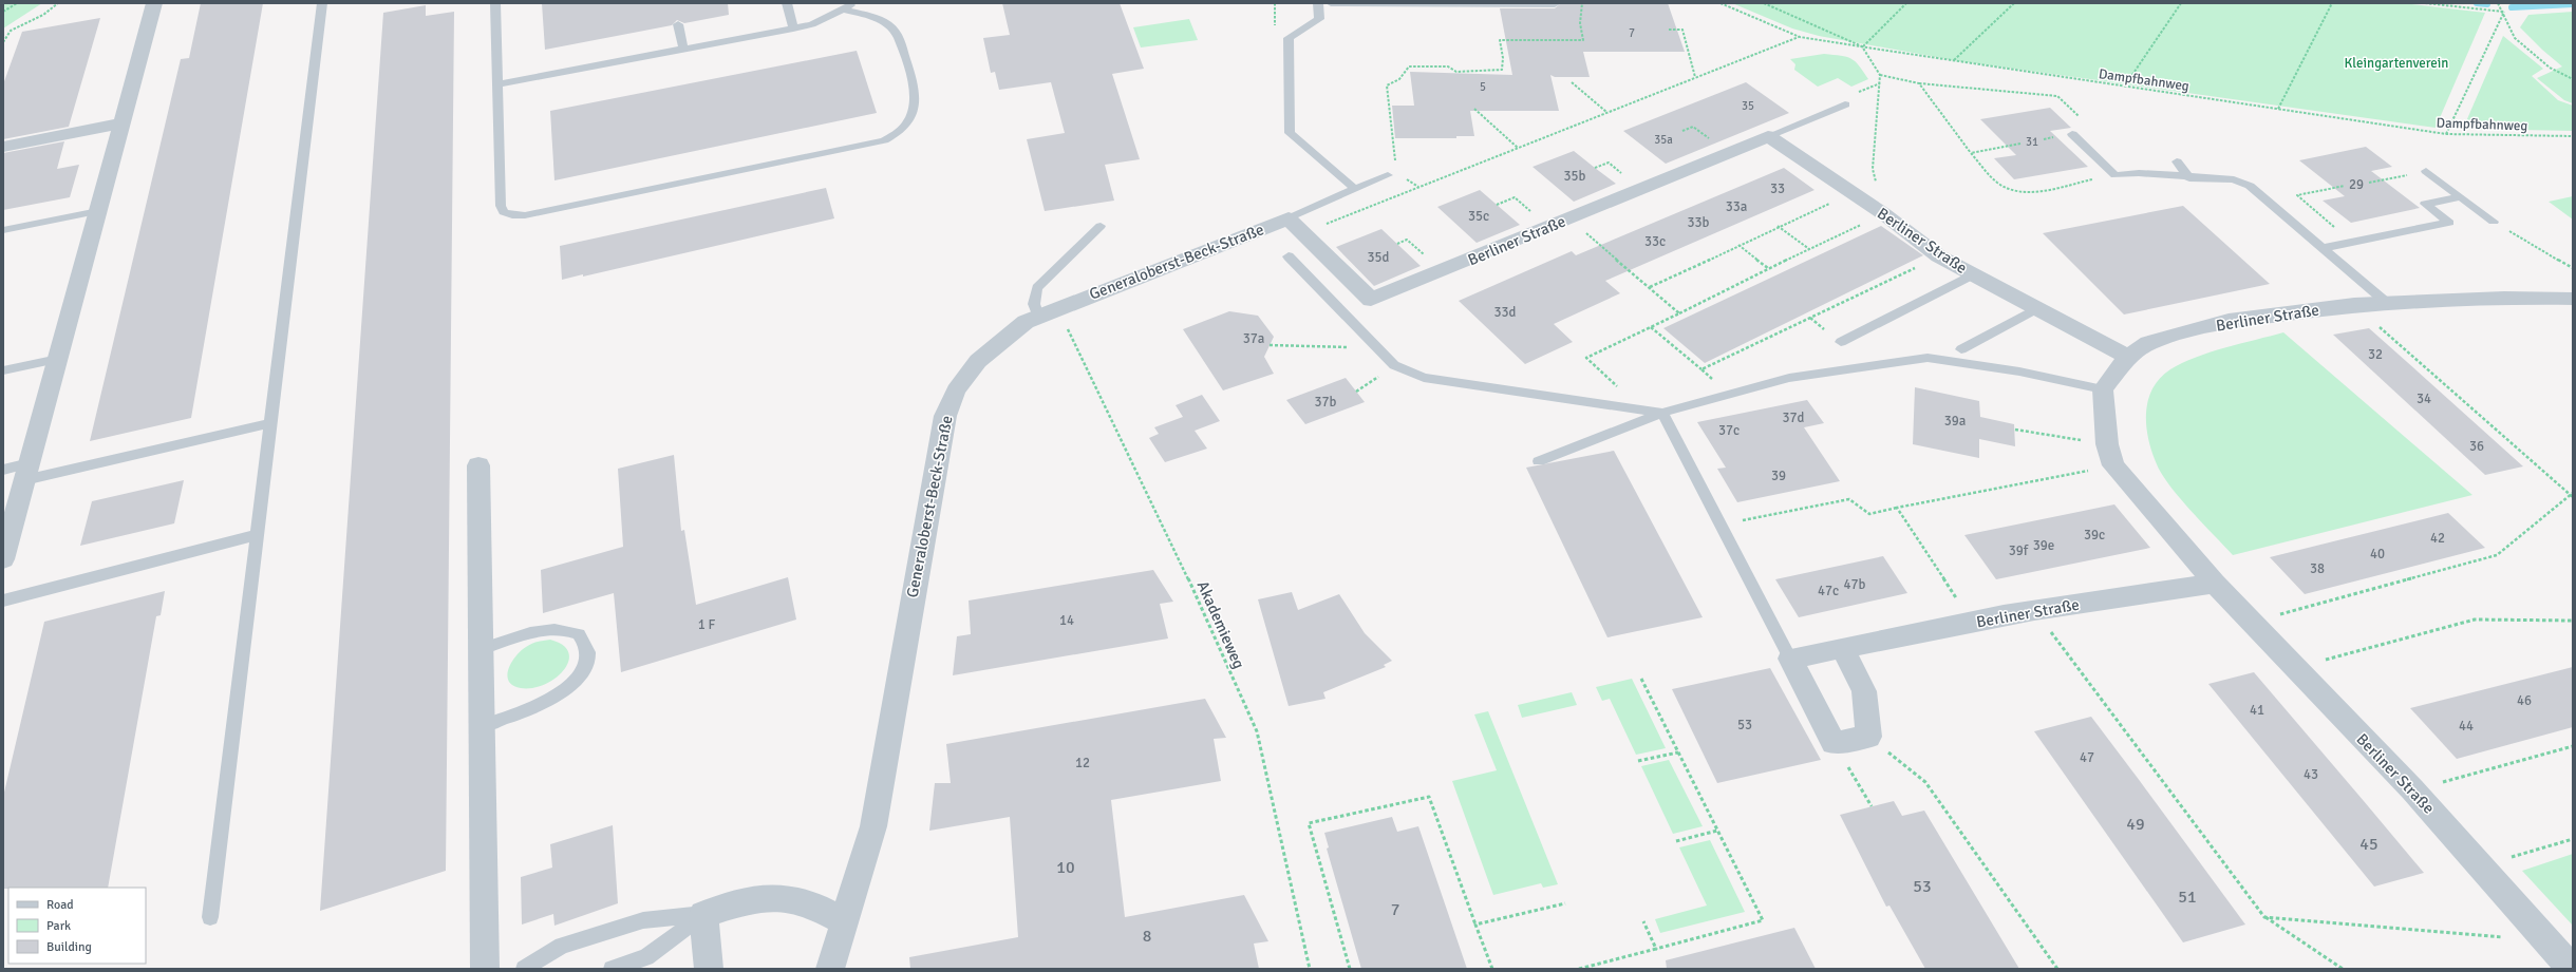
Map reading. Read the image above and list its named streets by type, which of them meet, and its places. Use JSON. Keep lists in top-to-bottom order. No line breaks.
{"streets":{"street":["Berliner Straße","Generaloberst-Beck-Straße"],"path":["Dampfbahnweg","Akademieweg"]},"crossings":[["Berliner Straße","Generaloberst-Beck-Straße"],["Generaloberst-Beck-Straße","Akademieweg"]],"parks":["Kleingartenverein"],"house_numbers":["7","5","35","35a","31","35b","29","33","33a","35c","33b","33c","35d","33d","37a","32","34","37b","37d","39a","37c","36","39","39c","42","39e","39f","40","38","47b","47c","14","1 F","46","41","53","44","47","12","43","49","45","10","53","51","7","8"],"legend":["Road","Park","Building"]}
